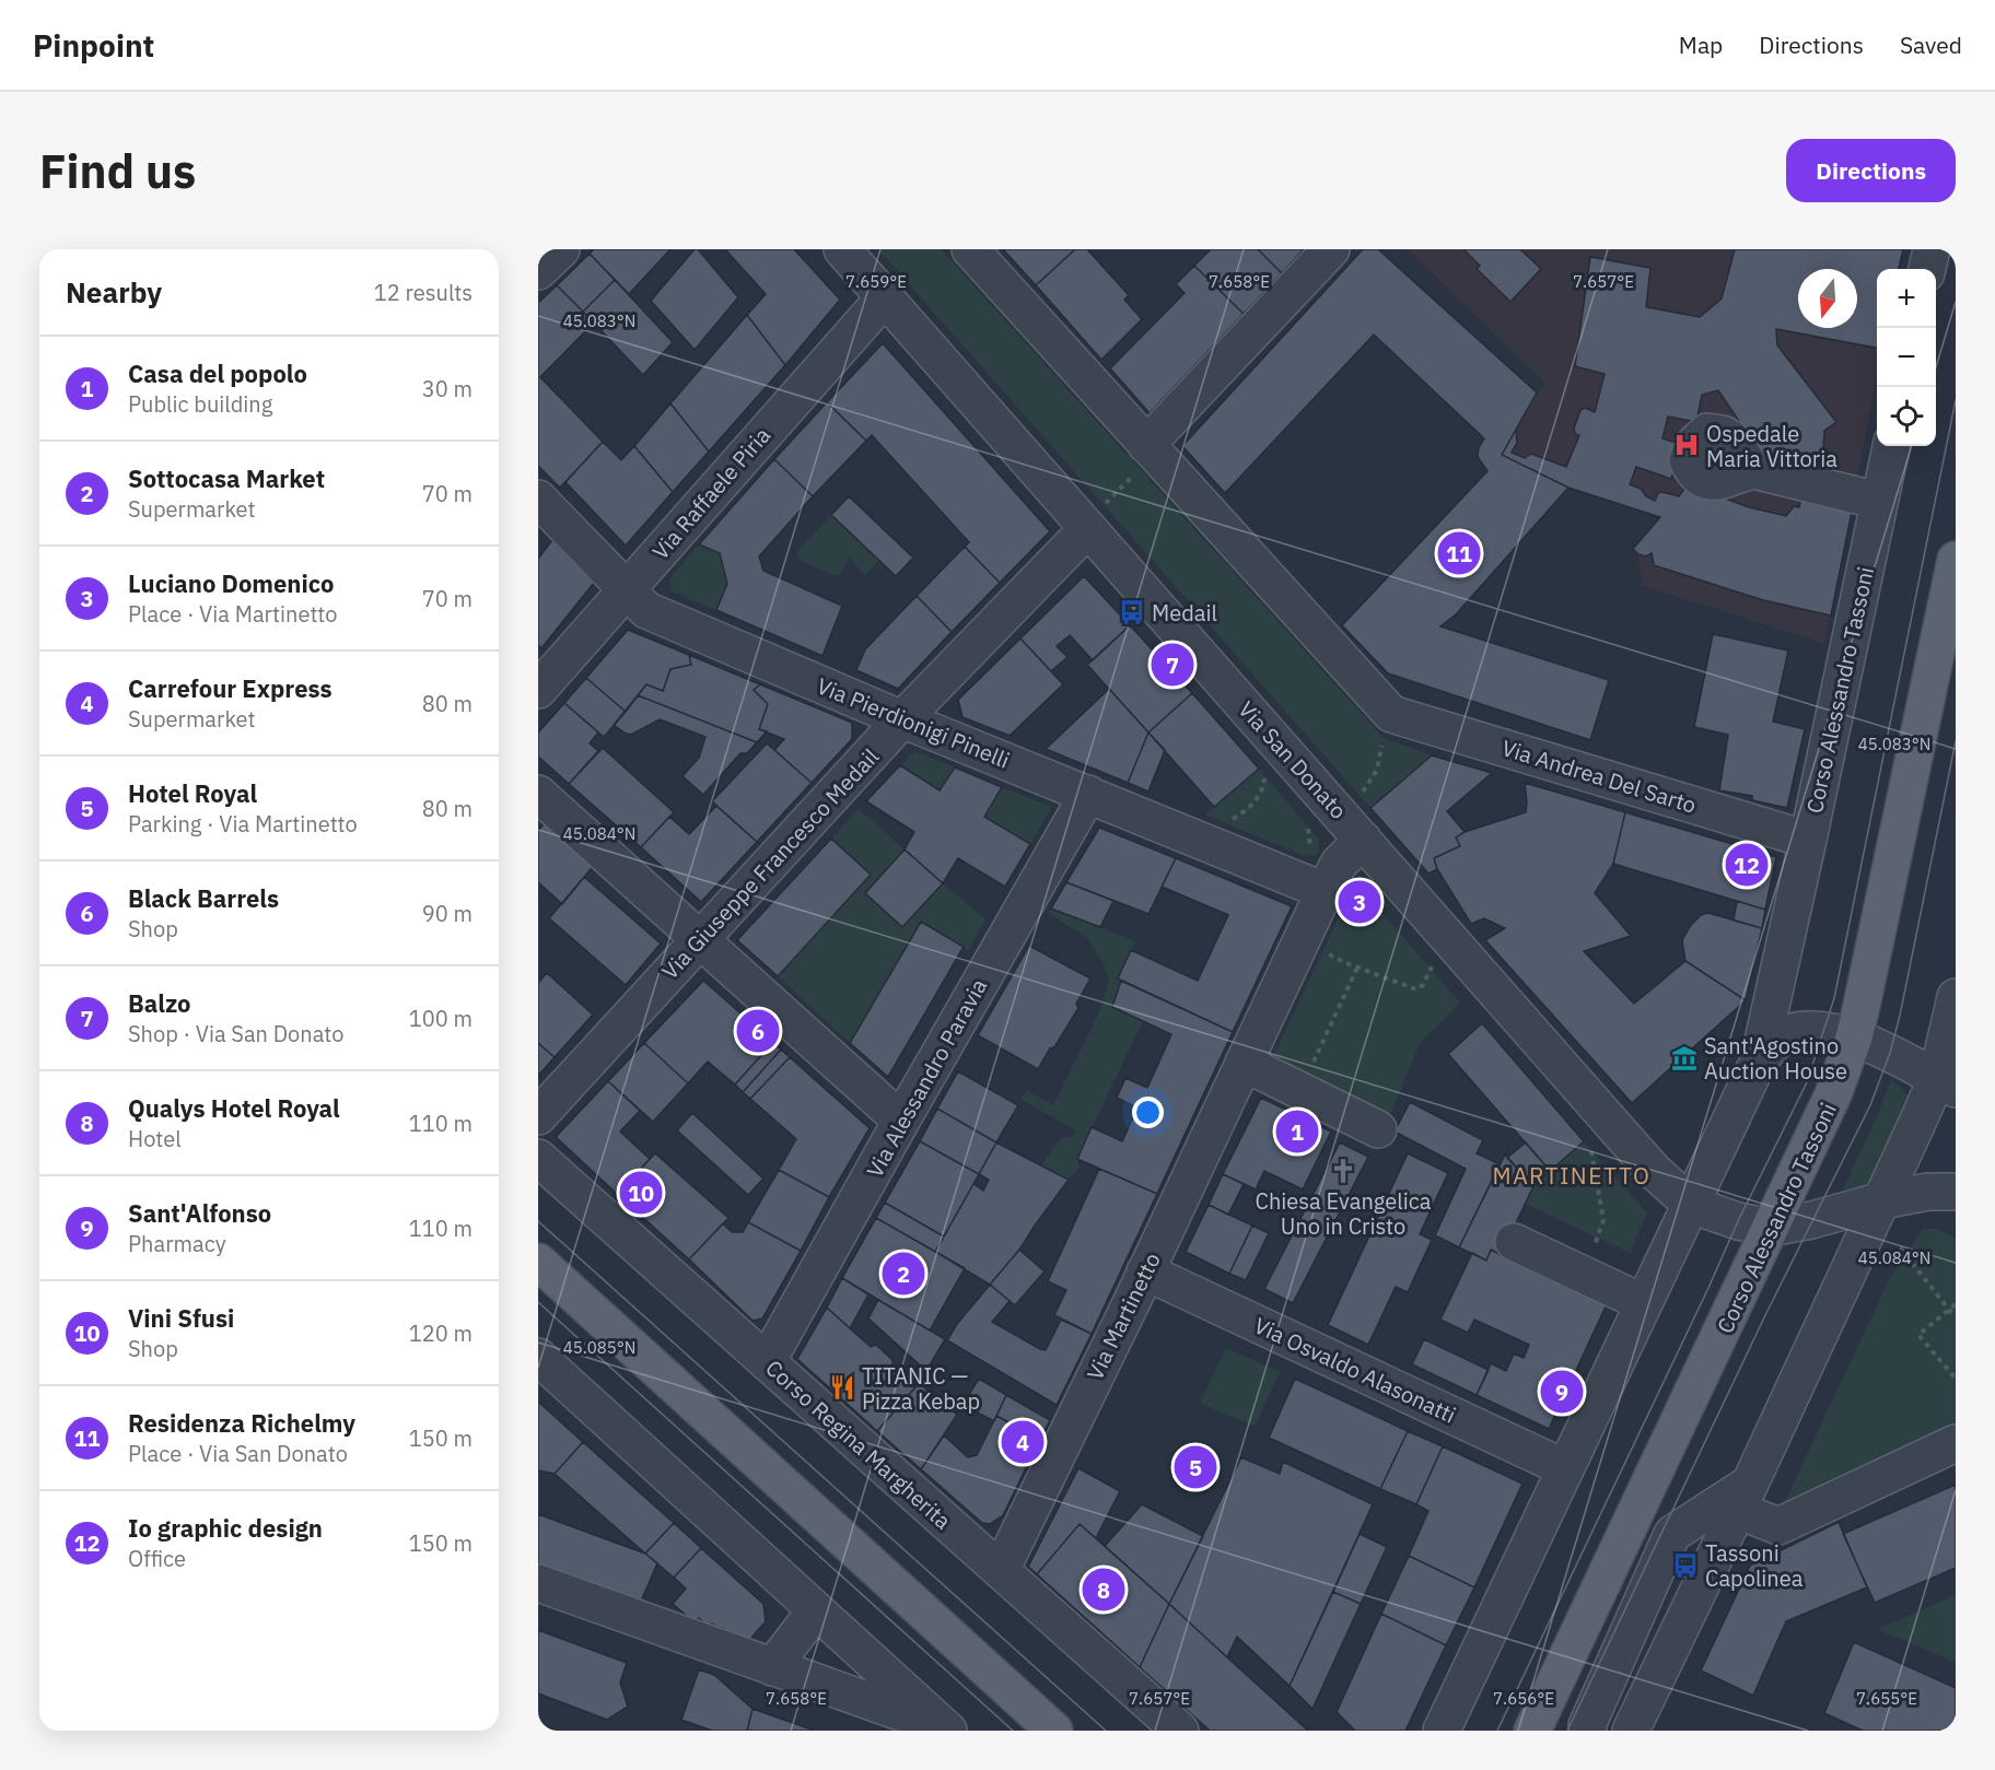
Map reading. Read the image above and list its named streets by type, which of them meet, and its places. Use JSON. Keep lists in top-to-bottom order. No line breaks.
{"streets":{"main road":["Corso Alessandro Tassoni"],"street":["Via Raffaele Piria","Via Pierdionigi Pinelli","Via San Donato","Via Andrea Del Sarto","Via Giuseppe Francesco Medail","Via Alessandro Paravia","Via Martinetto","Via Osvaldo Alasonatti","Corso Regina Margherita"]},"crossings":[["Via Raffaele Piria","Via Pierdionigi Pinelli"],["Via Raffaele Piria","Via San Donato"],["Corso Alessandro Tassoni","Via San Donato"],["Corso Alessandro Tassoni","Via Andrea Del Sarto"],["Corso Alessandro Tassoni","Via Osvaldo Alasonatti"],["Via Pierdionigi Pinelli","Via Giuseppe Francesco Medail"],["Via Pierdionigi Pinelli","Via Alessandro Paravia"],["Via Pierdionigi Pinelli","Via Martinetto"],["Via San Donato","Via Giuseppe Francesco Medail"],["Via San Donato","Via Martinetto"],["Via Alessandro Paravia","Corso Regina Margherita"],["Via Martinetto","Via Osvaldo Alasonatti"],["Via Martinetto","Corso Regina Margherita"]],"districts":["MARTINETTO"],"places":{"hospital":["Ospedale Maria Vittoria"],"bus stop":["Medail","Tassoni Capolinea"],"museum":["Sant'Agostino Auction House"],"church":["Chiesa Evangelica Uno in Cristo"],"restaurant":["TITANIC — Pizza Kebap"]},"north":"bottom","page":{"header":"Pinpoint","nav":["Map","Directions","Saved"],"buttons":"Directions","title":"Find us","heading":["Nearby","12 results"],"map_buttons":["+","−"],"list":[{"mark":"1","name":"Casa del popolo","note":"Public building","value":"30 m"},{"mark":"2","name":"Sottocasa Market","note":"Supermarket","value":"70 m"},{"mark":"3","name":"Luciano Domenico","note":"Place · Via Martinetto","value":"70 m"},{"mark":"4","name":"Carrefour Express","note":"Supermarket","value":"80 m"},{"mark":"5","name":"Hotel Royal","note":"Parking · Via Martinetto","value":"80 m"},{"mark":"6","name":"Black Barrels","note":"Shop","value":"90 m"},{"mark":"7","name":"Balzo","note":"Shop · Via San Donato","value":"100 m"},{"mark":"8","name":"Qualys Hotel Royal","note":"Hotel","value":"110 m"},{"mark":"9","name":"Sant'Alfonso","note":"Pharmacy","value":"110 m"},{"mark":"10","name":"Vini Sfusi","note":"Shop","value":"120 m"},{"mark":"11","name":"Residenza Richelmy","note":"Place · Via San Donato","value":"150 m"},{"mark":"12","name":"Io graphic design","note":"Office","value":"150 m"}],"pins":["11","7","12","3","6","1","10","2","9","4","5","8"]},"coordinates":["7.659°E","7.658°E","7.657°E","45.083°N","45.084°N","45.085°N","7.656°E","7.655°E"]}
